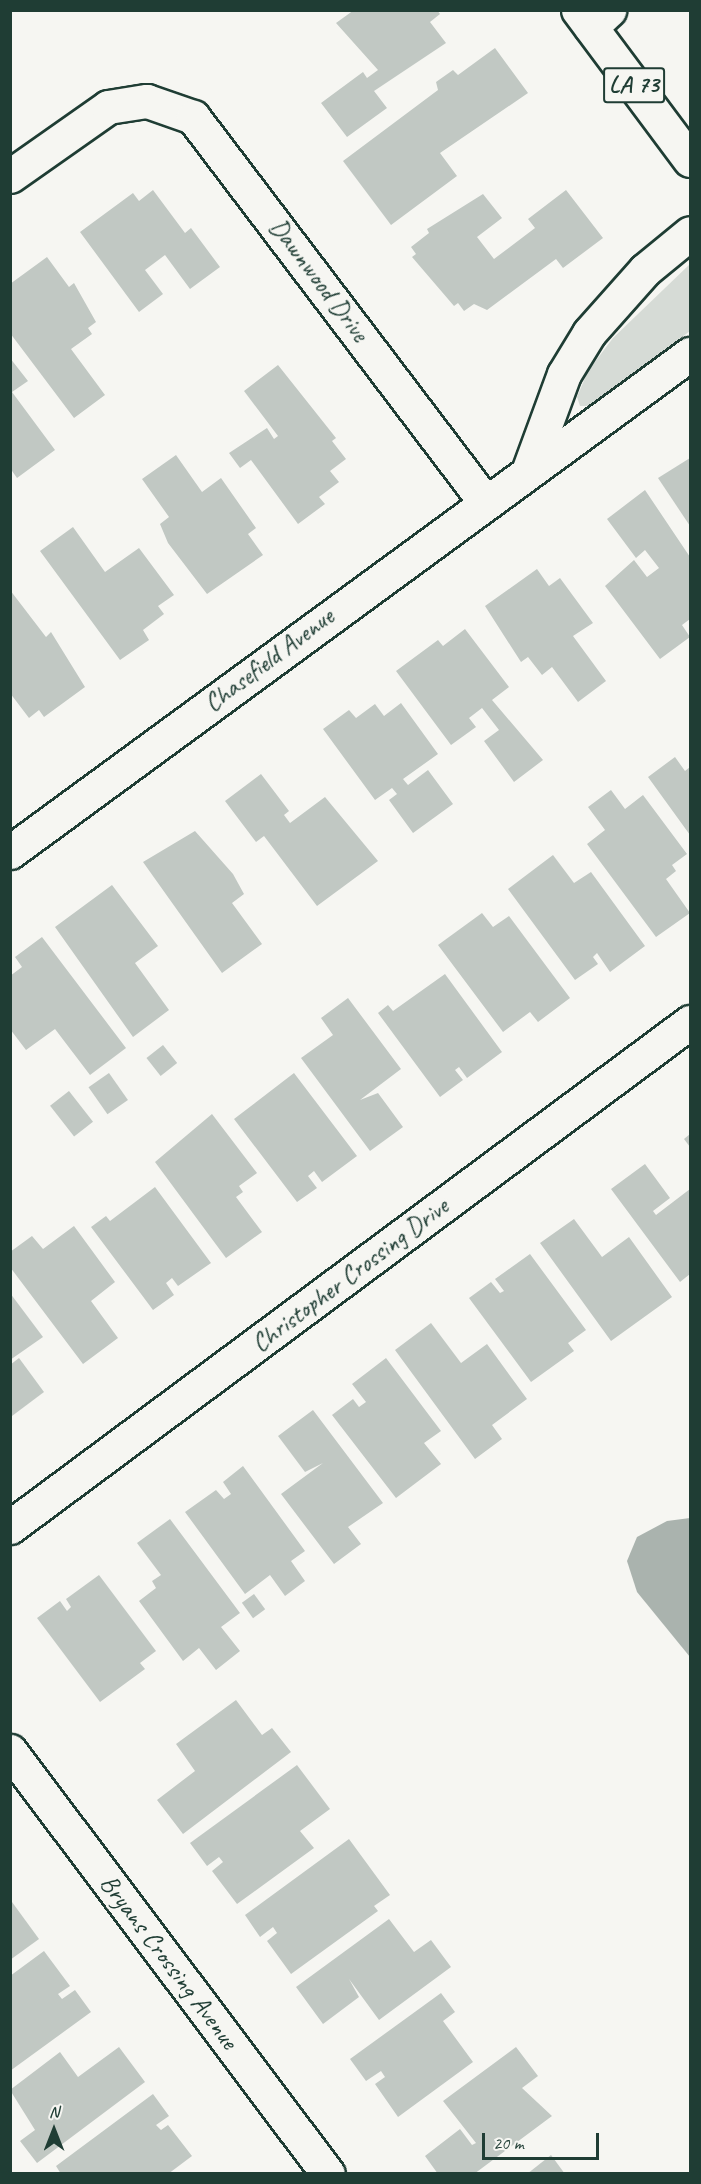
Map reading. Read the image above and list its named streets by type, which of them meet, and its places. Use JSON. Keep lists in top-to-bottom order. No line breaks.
{"streets":{"street":["LA 73","Dawnwood Drive","Chasefield Avenue","Christopher Crossing Drive","Bryans Crossing Avenue"]},"crossings":[["Dawnwood Drive","Chasefield Avenue"]],"scale_bar":"20 m","north":"top"}
